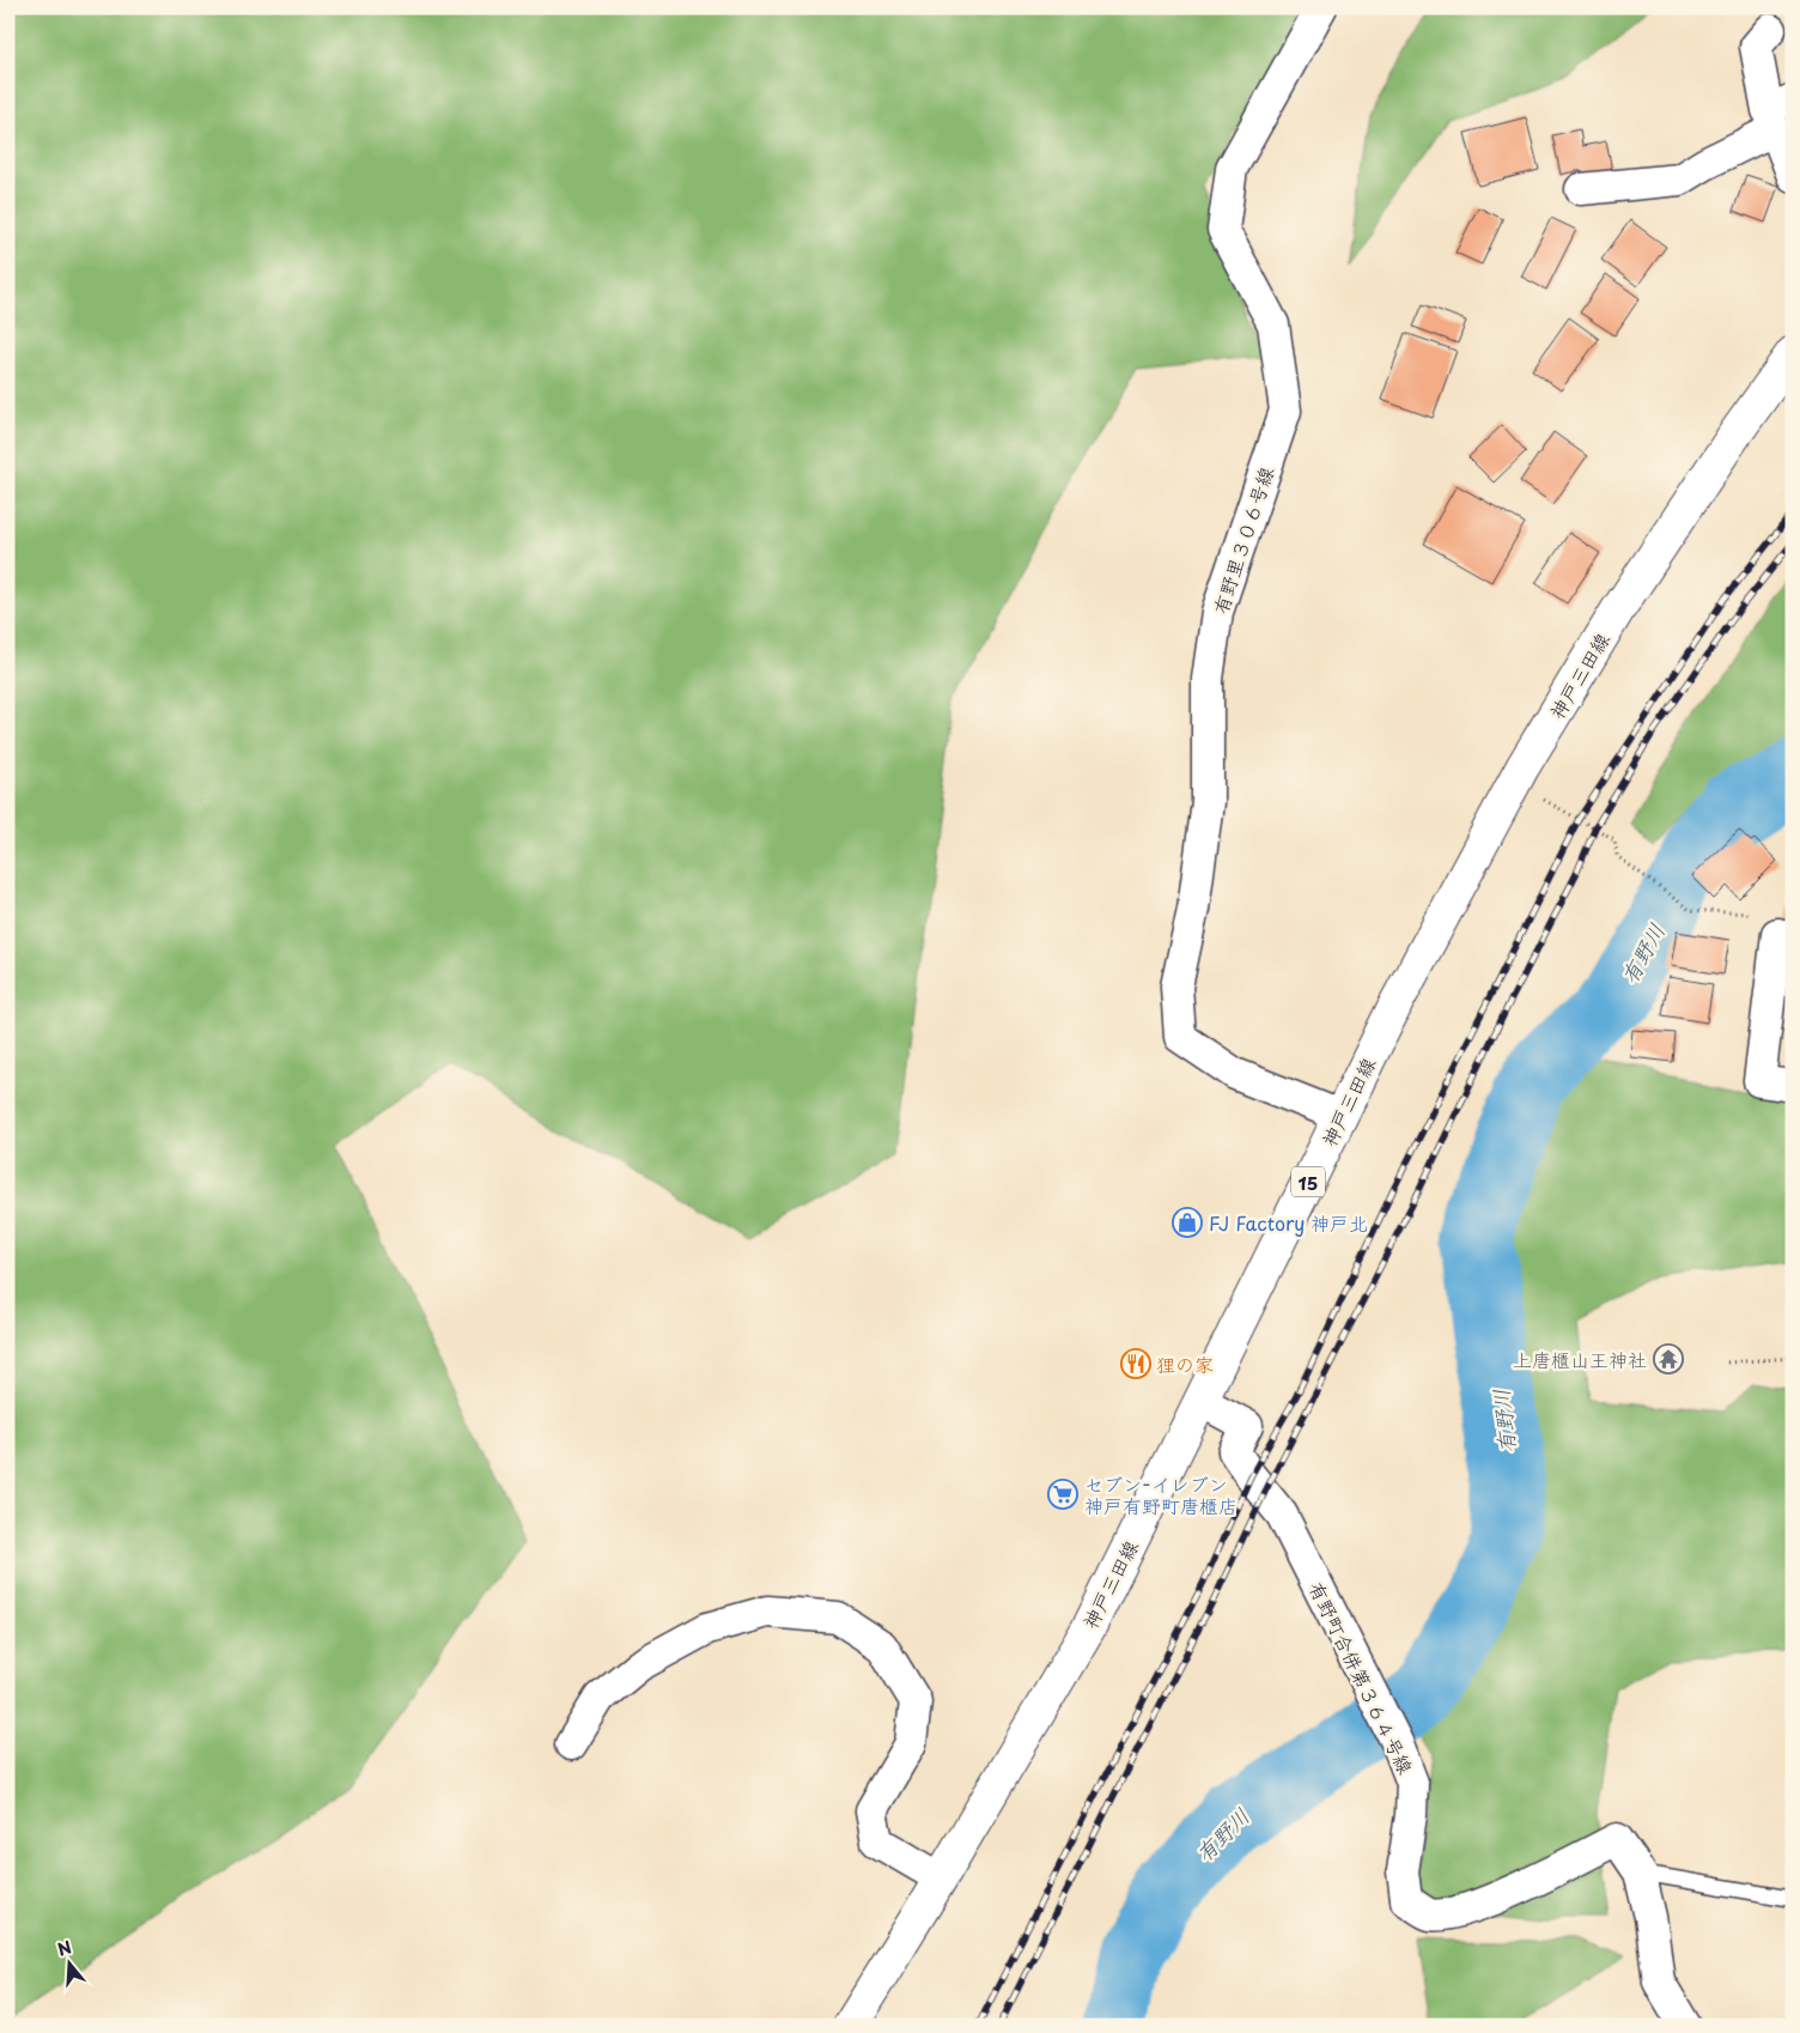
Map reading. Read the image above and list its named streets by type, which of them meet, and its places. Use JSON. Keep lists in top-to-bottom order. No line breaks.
{"streets":{"main road":["神戸三田線","15"],"street":["有野里３０６号線","有野町合併第３６４号線"]},"crossings":[["有野里３０６号線","神戸三田線"],["神戸三田線","有野町合併第３６４号線"]],"water":["有野川"],"places":{"shop":["FJ Factory 神戸北"],"temple":["上唐櫃山王神社"],"restaurant":["狸の家"],"supermarket":["セブン-イレブン 神戸有野町唐櫃店"]},"north":"top"}
